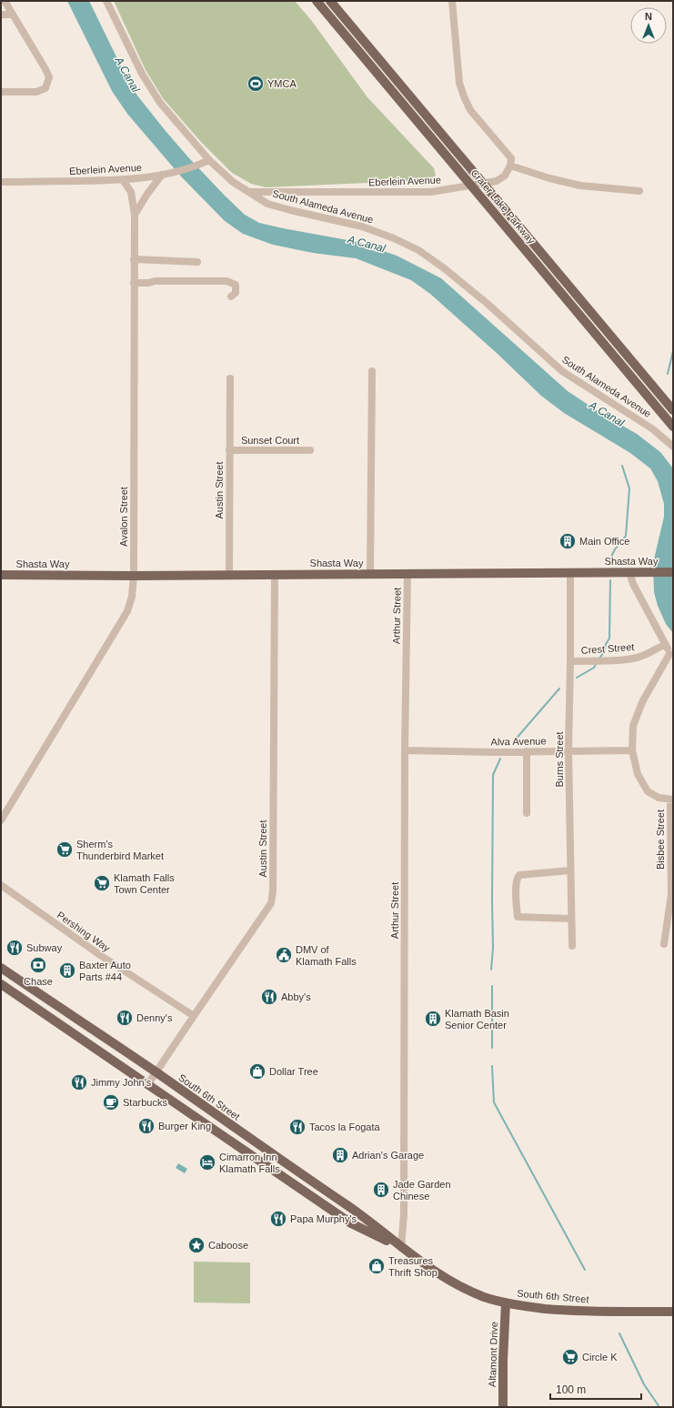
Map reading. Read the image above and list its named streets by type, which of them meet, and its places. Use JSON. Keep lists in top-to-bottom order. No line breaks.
{"streets":{"main road":["Crater Lake Parkway","Shasta Way","South 6th Street","Altamont Drive"],"street":["Eberlein Avenue","South Alameda Avenue","Sunset Court","Austin Street","Avalon Street","Arthur Street","Crest Street","Alva Avenue","Burns Street","Bisbee Street","Pershing Way"]},"crossings":[["Eberlein Avenue","South Alameda Avenue"],["Eberlein Avenue","Crater Lake Parkway"],["Eberlein Avenue","Avalon Street"],["Sunset Court","Austin Street"],["Austin Street","Shasta Way"],["Austin Street","Pershing Way"],["Austin Street","South 6th Street"],["Avalon Street","Shasta Way"],["Shasta Way","Arthur Street"],["Shasta Way","Burns Street"],["Arthur Street","Alva Avenue"],["Arthur Street","South 6th Street"],["Crest Street","Burns Street"],["Alva Avenue","Burns Street"],["Alva Avenue","Bisbee Street"],["South 6th Street","Altamont Drive"]],"water":["A Canal"],"places":{"sports":["YMCA"],"building":["Main Office","Baxter Auto Parts #44","Klamath Basin Senior Center","Adrian's Garage","Jade Garden Chinese"],"supermarket":["Sherm's Thunderbird Market","Klamath Falls Town Center","Circle K"],"restaurant":["Subway","Abby's","Denny's","Jimmy John's","Burger King","Tacos la Fogata","Papa Murphy's"],"public building":["DMV of Klamath Falls"],"bank":["Chase"],"shop":["Dollar Tree","Treasures Thrift Shop"],"cafe":["Starbucks"],"hotel":["Cimarron Inn Klamath Falls"],"place":["Caboose"]},"scale_bar":"100 m","north":"top"}
